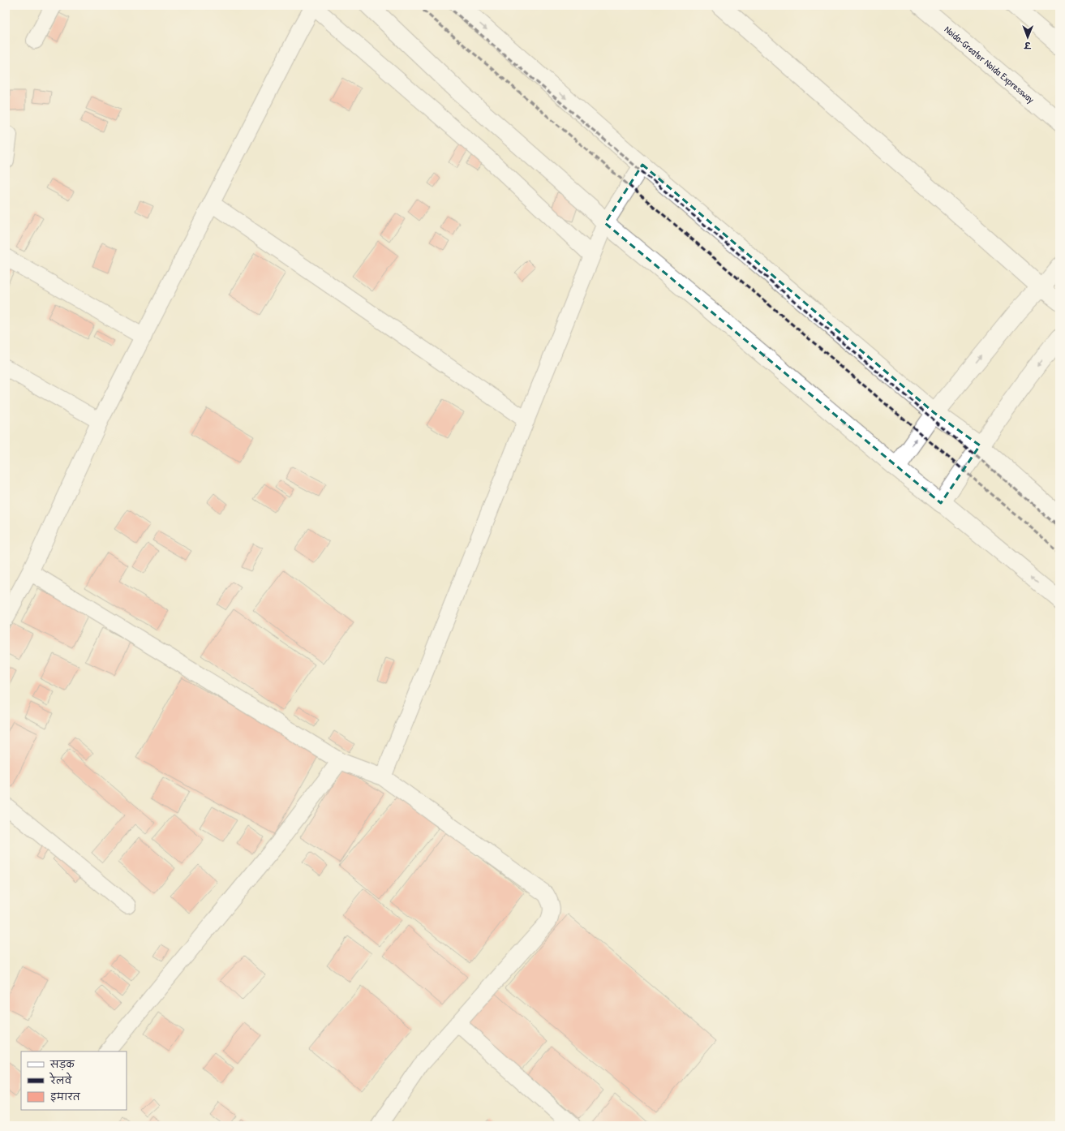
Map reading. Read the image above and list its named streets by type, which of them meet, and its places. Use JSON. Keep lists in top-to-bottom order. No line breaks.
{"streets":{"main road":["Noida-Greater Noida Expressway"]},"legend":["सड़क","रेलवे","इमारत"],"north":"bottom"}
